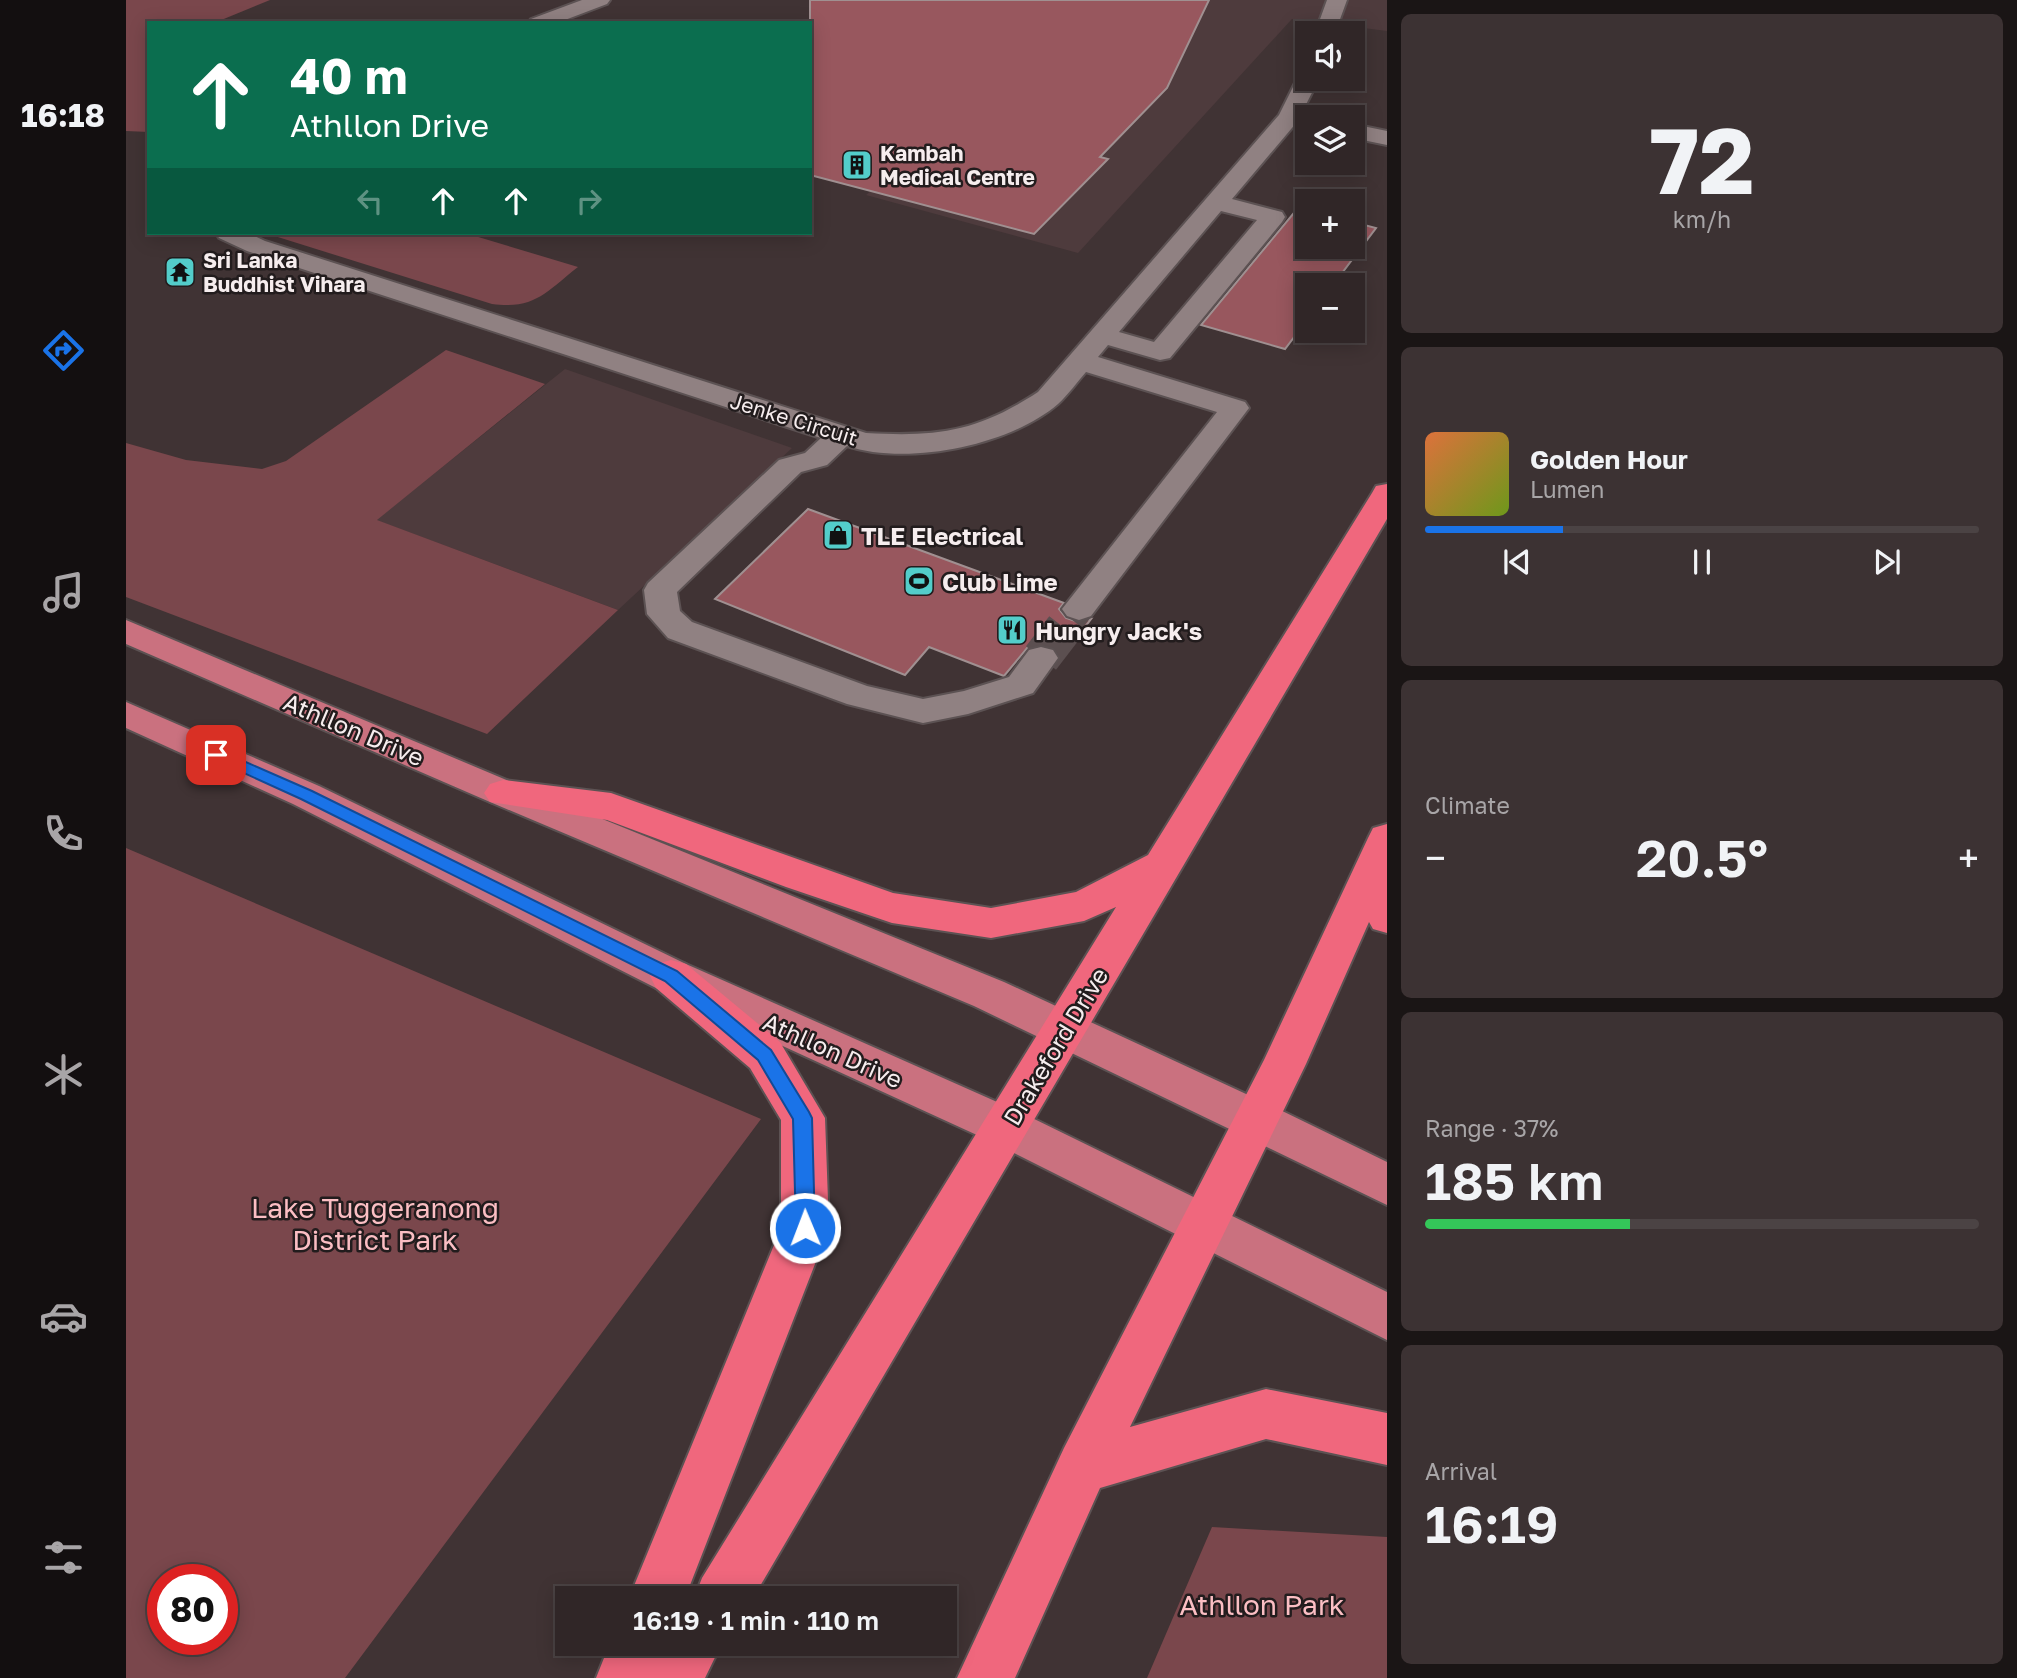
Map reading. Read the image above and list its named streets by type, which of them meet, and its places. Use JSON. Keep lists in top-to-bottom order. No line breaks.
{"streets":{"highway":["Drakeford Drive"],"main road":["Athllon Drive"],"street":["Jenke Circuit"]},"crossings":[["Athllon Drive","Drakeford Drive"]],"parks":["Lake Tuggeranong District Park","Athllon Park"],"places":{"building":["Kambah Medical Centre"],"temple":["Sri Lanka Buddhist Vihara"],"shop":["TLE Electrical"],"sports":["Club Lime"],"restaurant":["Hungry Jack's"]},"page":{"tabs":"16:18","tile":[["72","km/h"],"Climate",["Range · 37%","185 km"],["Arrival","16:19"]],"map_buttons":["+","−"],"turn":["40 m","Athllon Drive"],"song":["Golden Hour","Lumen"],"heat":["−","20.5°","+"],"limit":"80","trip":"16:19 · 1 min · 110 m"}}
